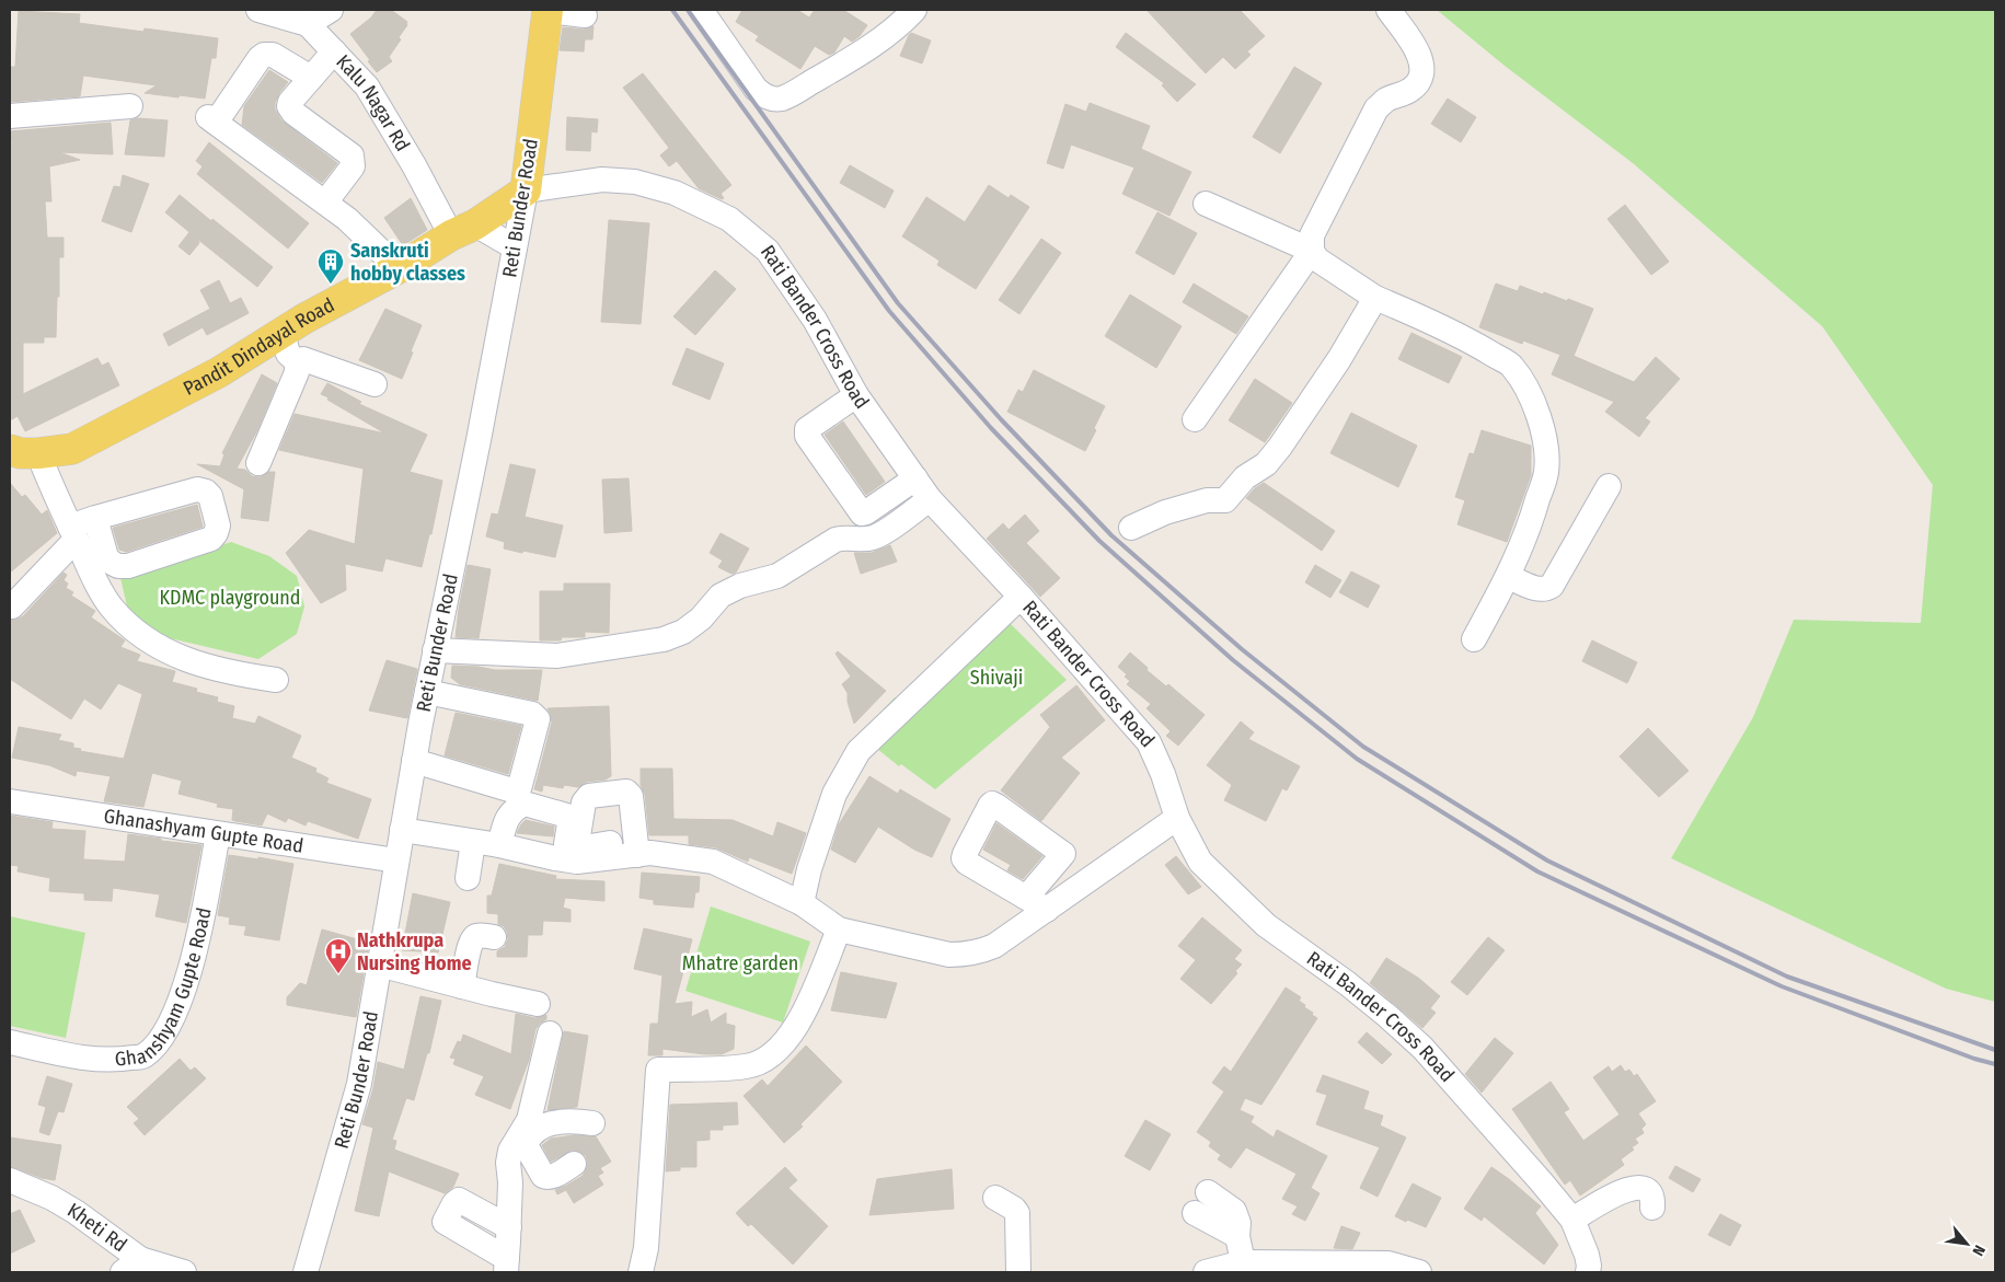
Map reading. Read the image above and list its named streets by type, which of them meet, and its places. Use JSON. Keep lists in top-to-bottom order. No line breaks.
{"streets":{"main road":["Reti Bunder Road","Pandit Dindayal Road"],"street":["Kalu Nagar Rd","Rati Bander Cross Road","Ghanashyam Gupte Road","Ghanshyam Gupte Road","Kheti Rd"]},"crossings":[["Kalu Nagar Rd","Pandit Dindayal Road"],["Reti Bunder Road","Rati Bander Cross Road"],["Reti Bunder Road","Pandit Dindayal Road"],["Reti Bunder Road","Ghanashyam Gupte Road"],["Rati Bander Cross Road","Pandit Dindayal Road"],["Ghanashyam Gupte Road","Ghanshyam Gupte Road"]],"parks":["KDMC playground","Shivaji","Mhatre garden"],"places":{"building":["Sanskruti hobby classes"],"hospital":["Nathkrupa Nursing Home"]},"north":"bottom right"}
